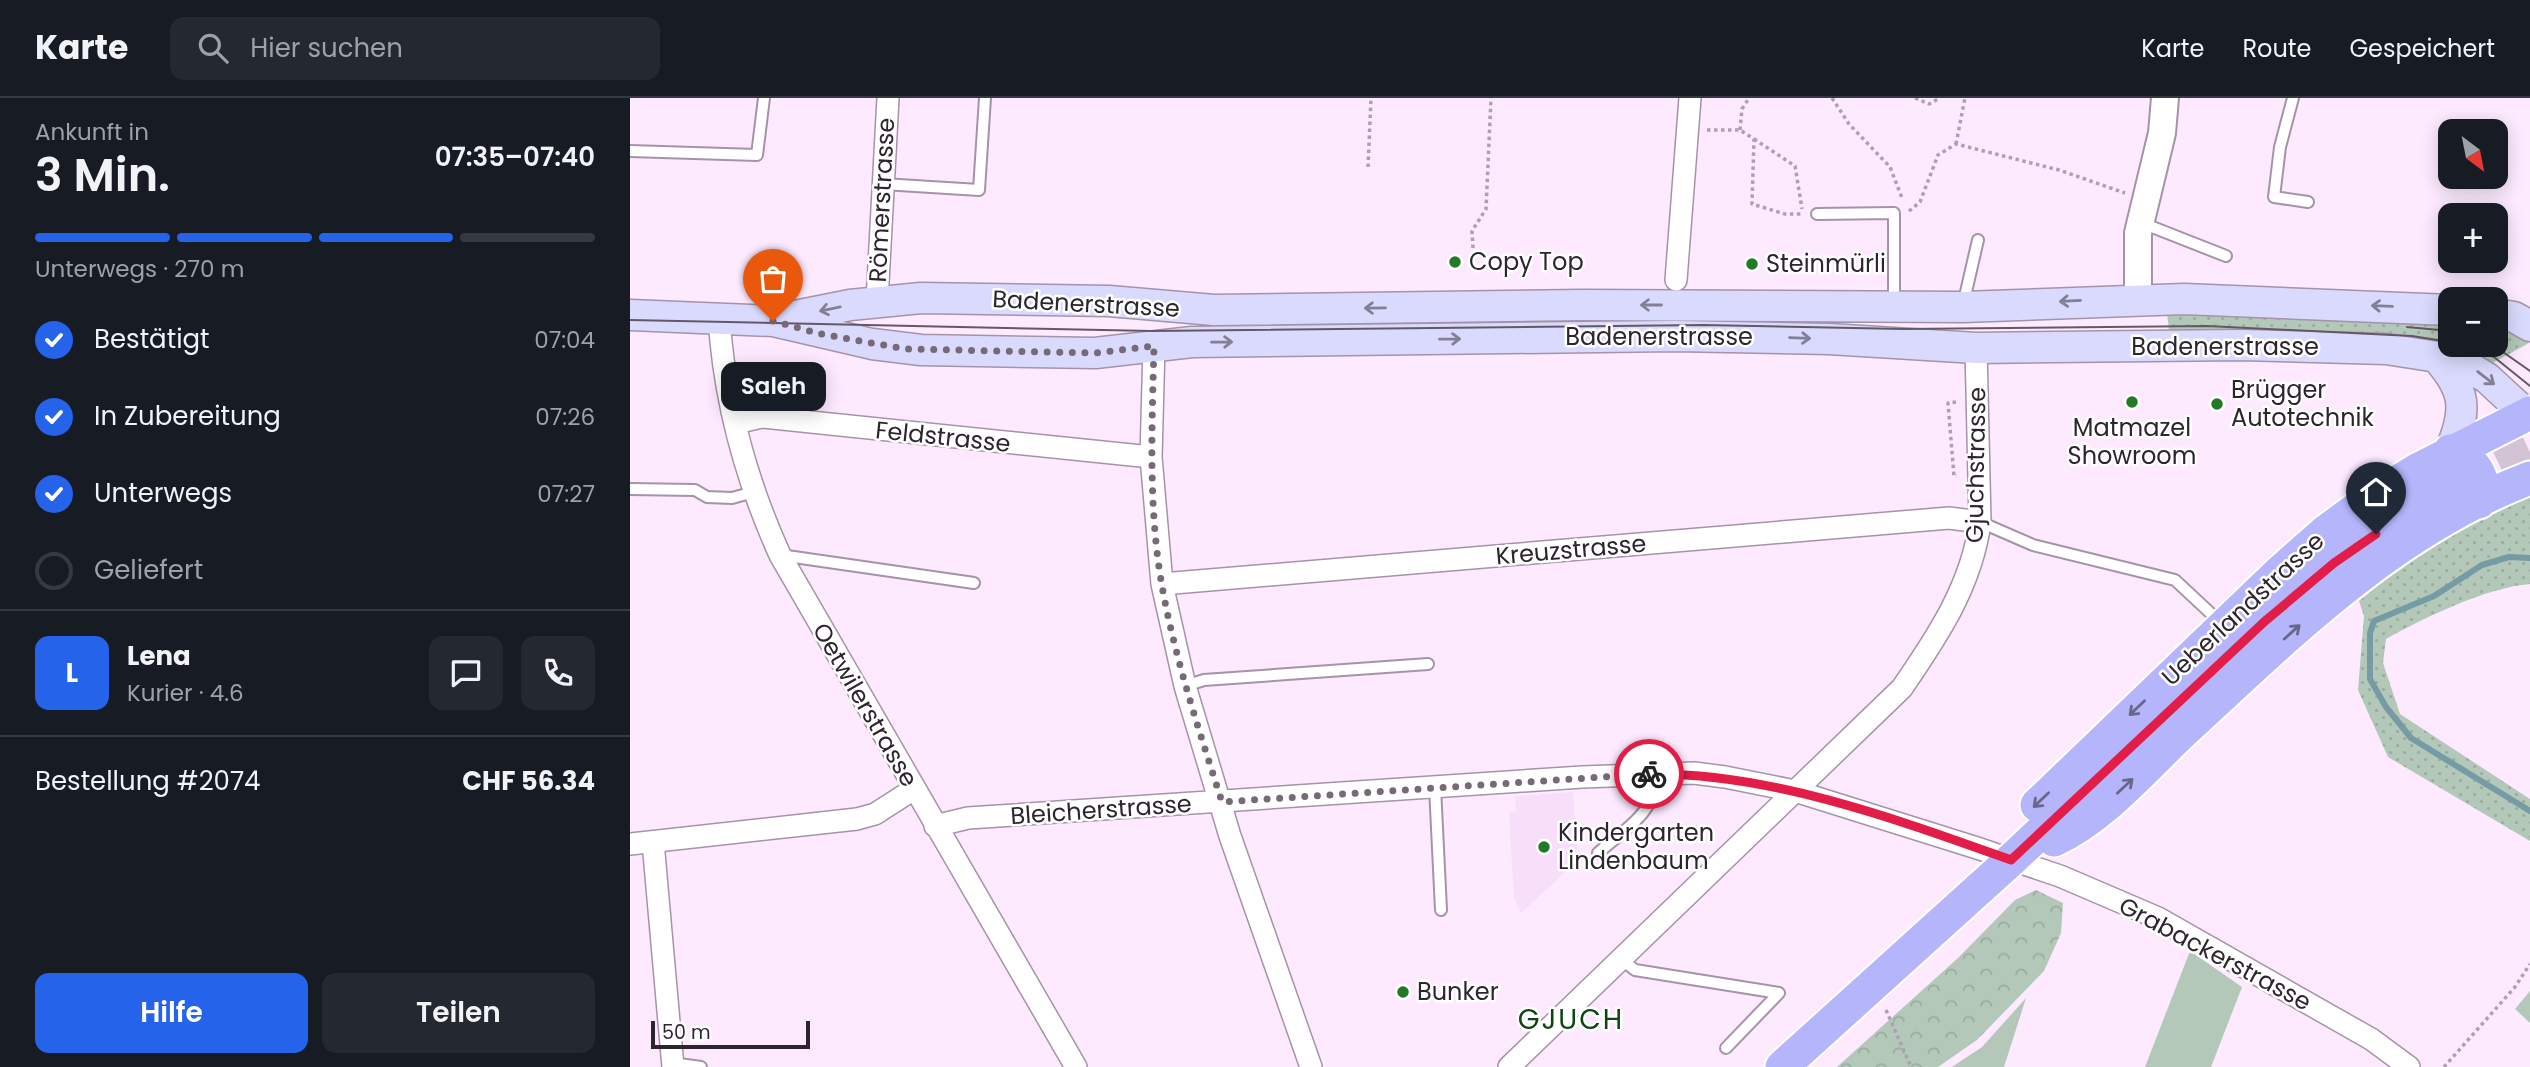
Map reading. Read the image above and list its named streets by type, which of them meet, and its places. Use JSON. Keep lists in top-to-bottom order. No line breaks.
{"streets":{"main road":["Badenerstrasse","Ueberlandstrasse"],"street":["Römerstrasse","Feldstrasse","Gjuchstrasse","Kreuzstrasse","Oetwilerstrasse","Bleicherstrasse","Grabackerstrasse"]},"crossings":[["Römerstrasse","Badenerstrasse"],["Badenerstrasse","Gjuchstrasse"],["Badenerstrasse","Ueberlandstrasse"],["Badenerstrasse","Oetwilerstrasse"],["Feldstrasse","Oetwilerstrasse"],["Gjuchstrasse","Kreuzstrasse"],["Gjuchstrasse","Bleicherstrasse"],["Ueberlandstrasse","Bleicherstrasse"],["Ueberlandstrasse","Grabackerstrasse"],["Oetwilerstrasse","Bleicherstrasse"],["Bleicherstrasse","Grabackerstrasse"]],"districts":["GJUCH"],"places":["Copy Top","Steinmürli","Saleh","Matmazel Showroom","Brügger Autotechnik","Kindergarten Lindenbaum","Bunker"],"scale_bar":"50 m","north":"bottom right","page":{"header":"Karte","search":"Hier suchen","nav":["Karte","Route","Gespeichert"],"heading":["3 Min.","Ankunft in","07:35–07:40"],"panel":["Lena","Kurier · 4.6","Bestellung #2074","CHF 56.34"],"map_buttons":["+","−"],"bar":"Unterwegs · 270 m","list":[["Bestätigt","07:04"],["In Zubereitung","07:26"],["Unterwegs","07:27"],"Geliefert"],"bubble":"Saleh","round":"L","buttons":["Hilfe","Teilen"],"scale":"50 m"}}
